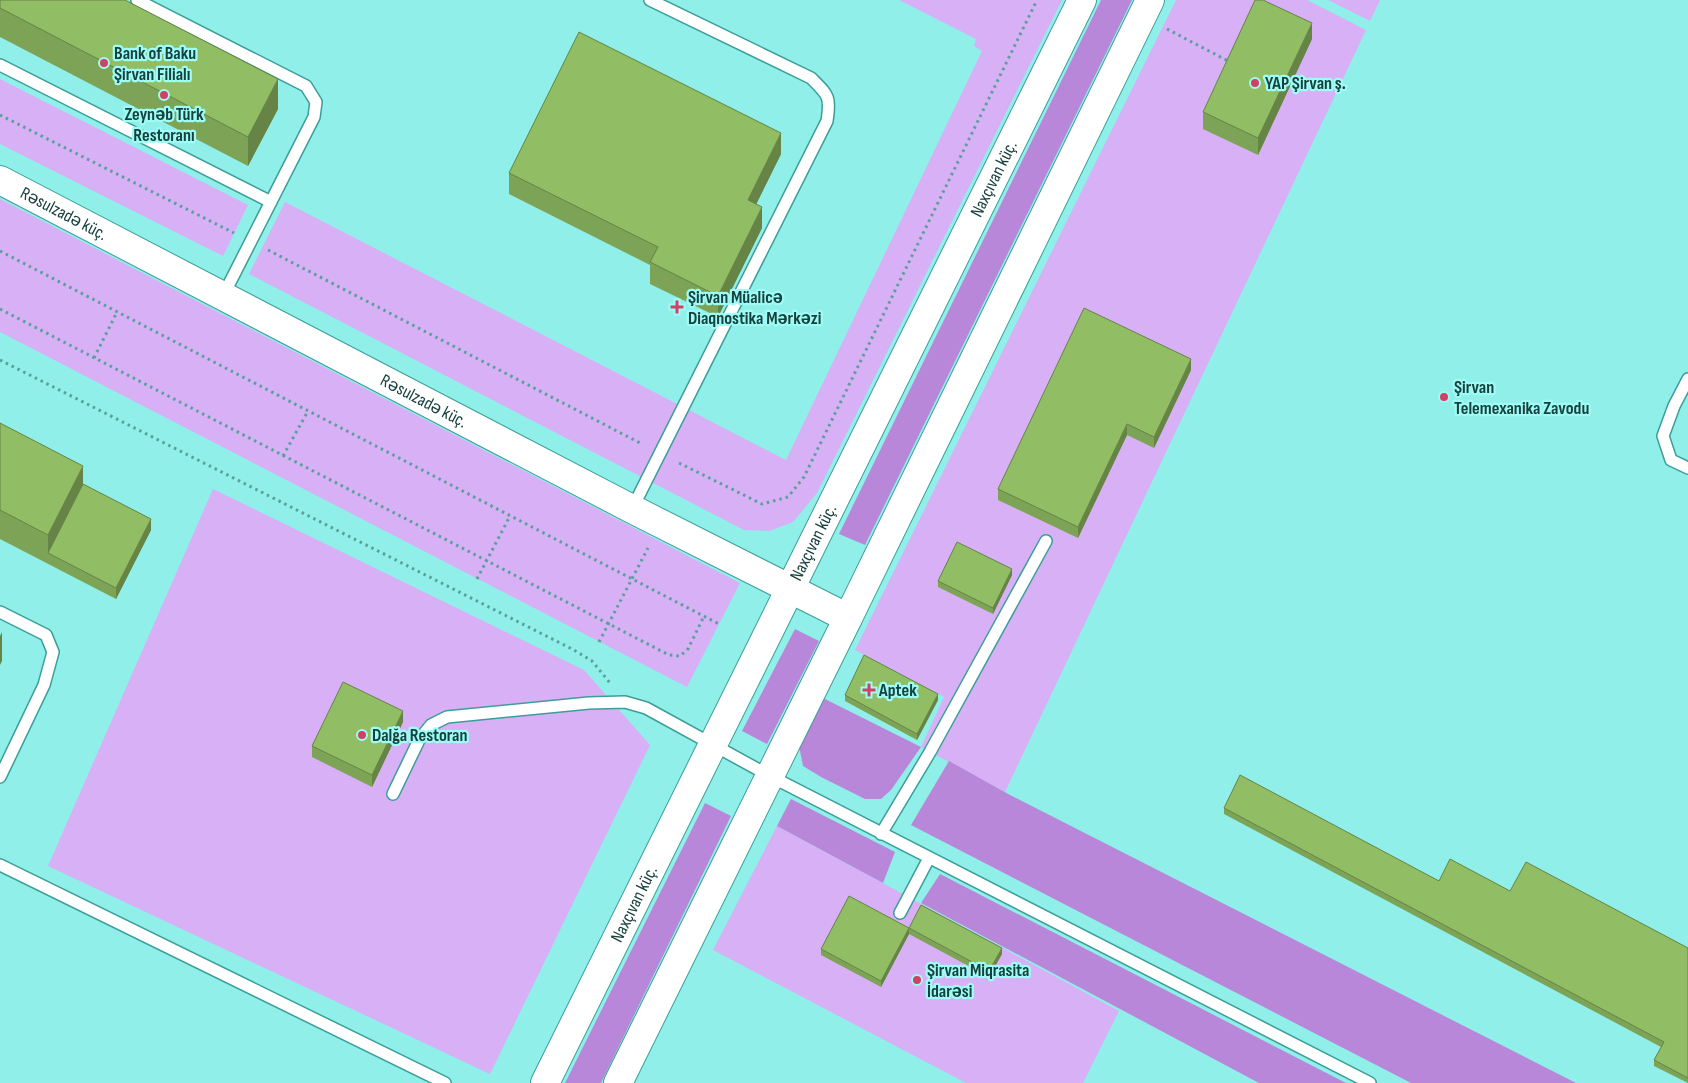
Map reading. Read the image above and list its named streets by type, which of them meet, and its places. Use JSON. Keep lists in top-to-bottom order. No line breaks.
{"streets":{"main road":["Naxçıvan küç.","Rəsulzadə küç."]},"crossings":[["Naxçıvan küç.","Rəsulzadə küç."]],"places":{"other":["Bank of Baku Şirvan Filialı","YAP Şirvan ş.","Zeynəb Türk Restoranı","Şirvan Telemexanika Zavodu","Dalğa Restoran","Şirvan Miqrasita İdarəsi"],"health":["Şirvan Müalicə Diaqnostika Mərkəzi","Aptek"]}}
